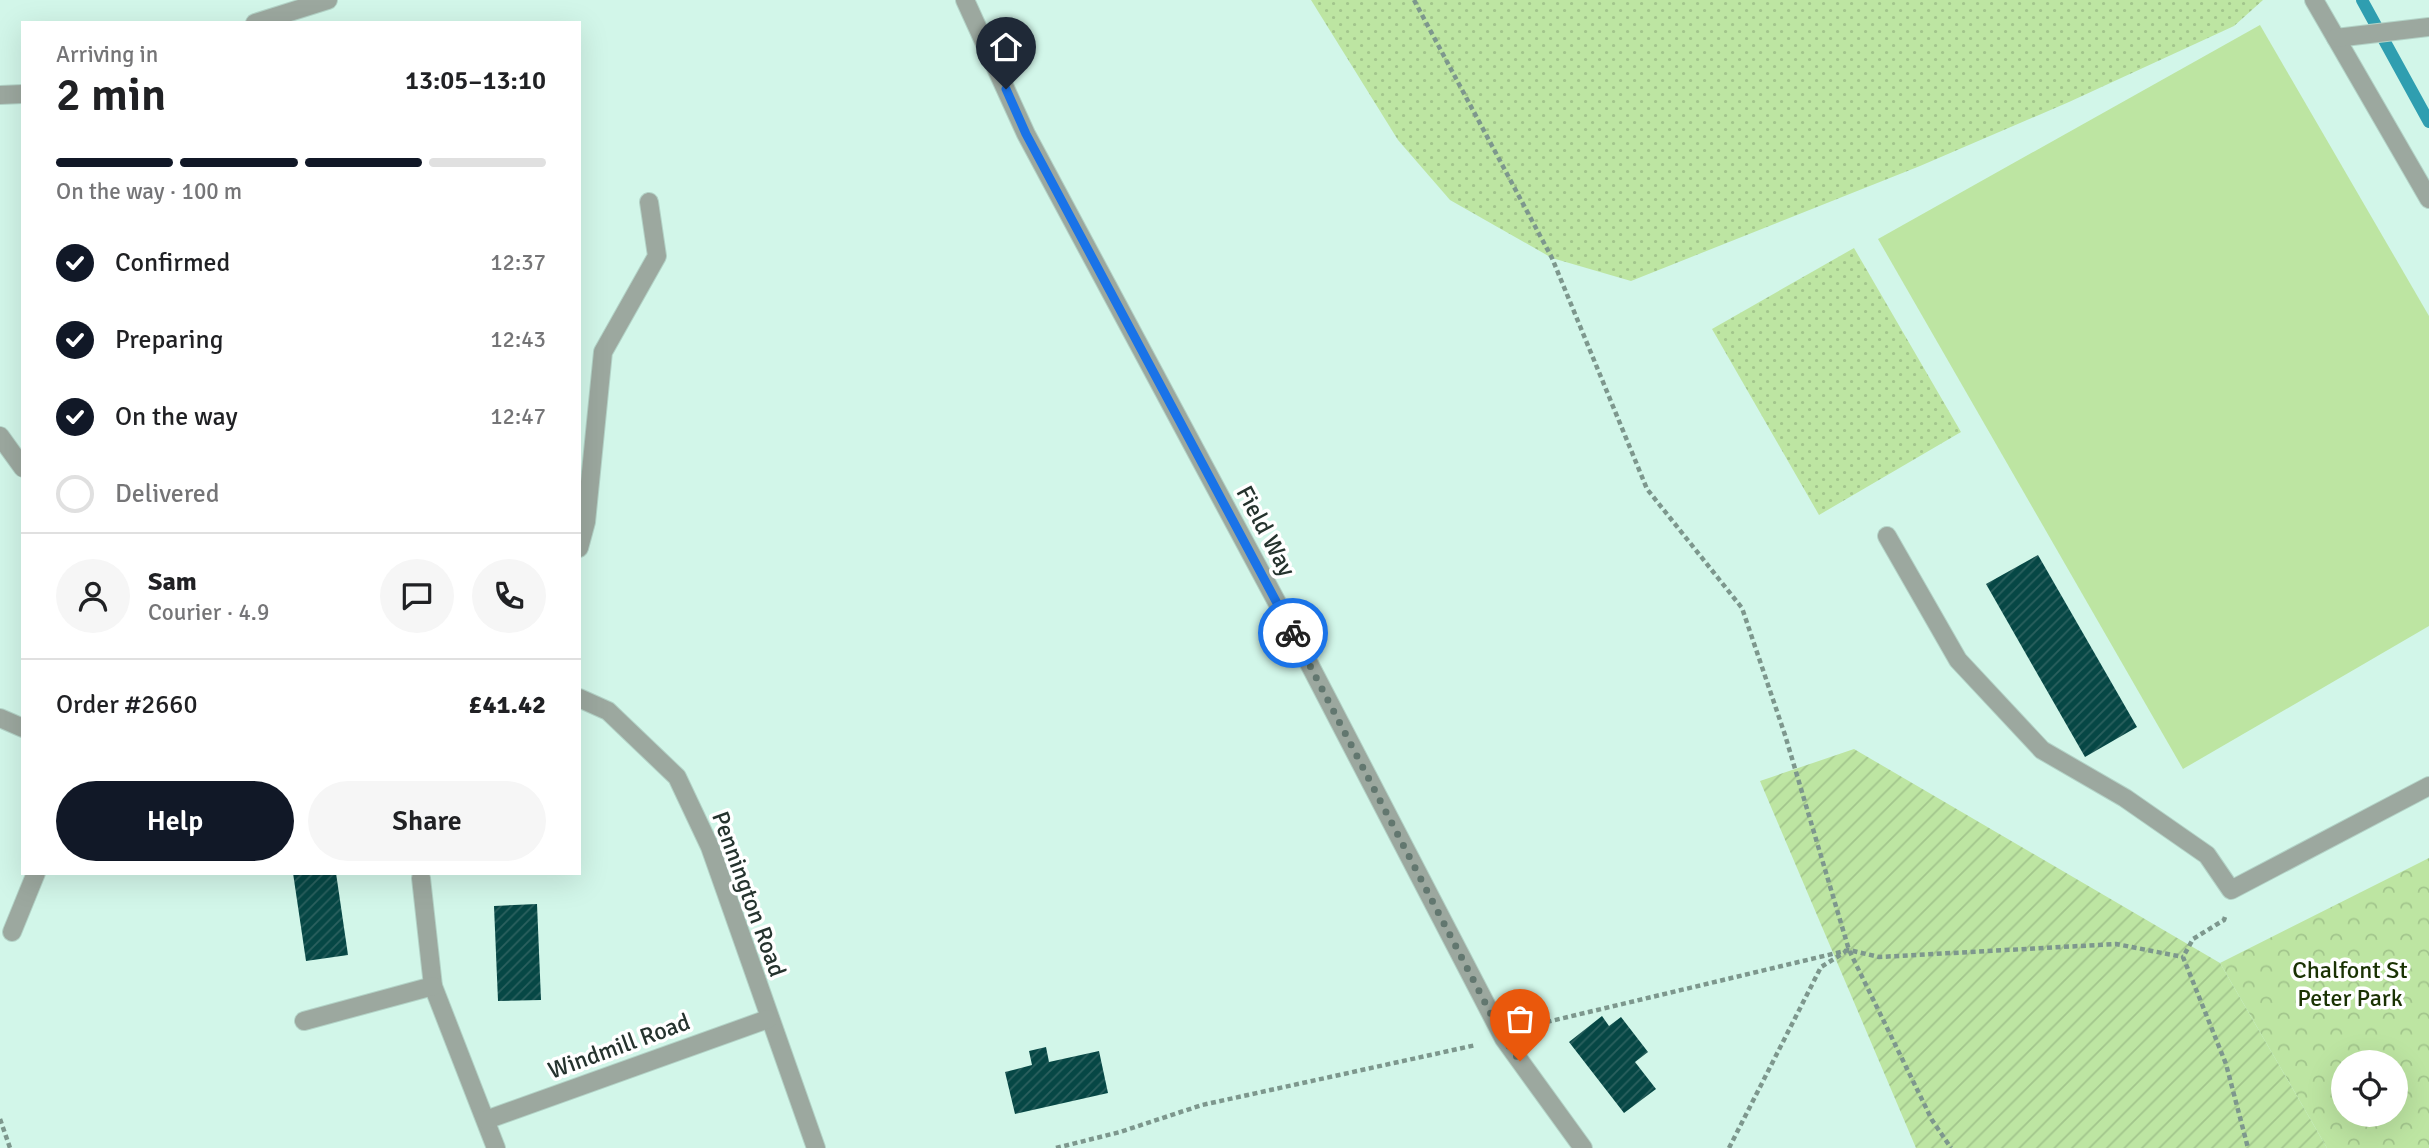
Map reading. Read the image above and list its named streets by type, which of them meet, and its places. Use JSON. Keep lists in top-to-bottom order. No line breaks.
{"streets":{"street":["Field Way","Pennington Road","Windmill Road"]},"crossings":[["Pennington Road","Windmill Road"]],"parks":["Chalfont St Peter Park"],"page":{"heading":["2 min","Arriving in","13:05–13:10"],"panel":["Sam","Courier · 4.9","Order #2660","£41.42"],"bar":"On the way · 100 m","list":[["Confirmed","12:37"],["Preparing","12:43"],["On the way","12:47"],"Delivered"],"buttons":["Help","Share"]}}
